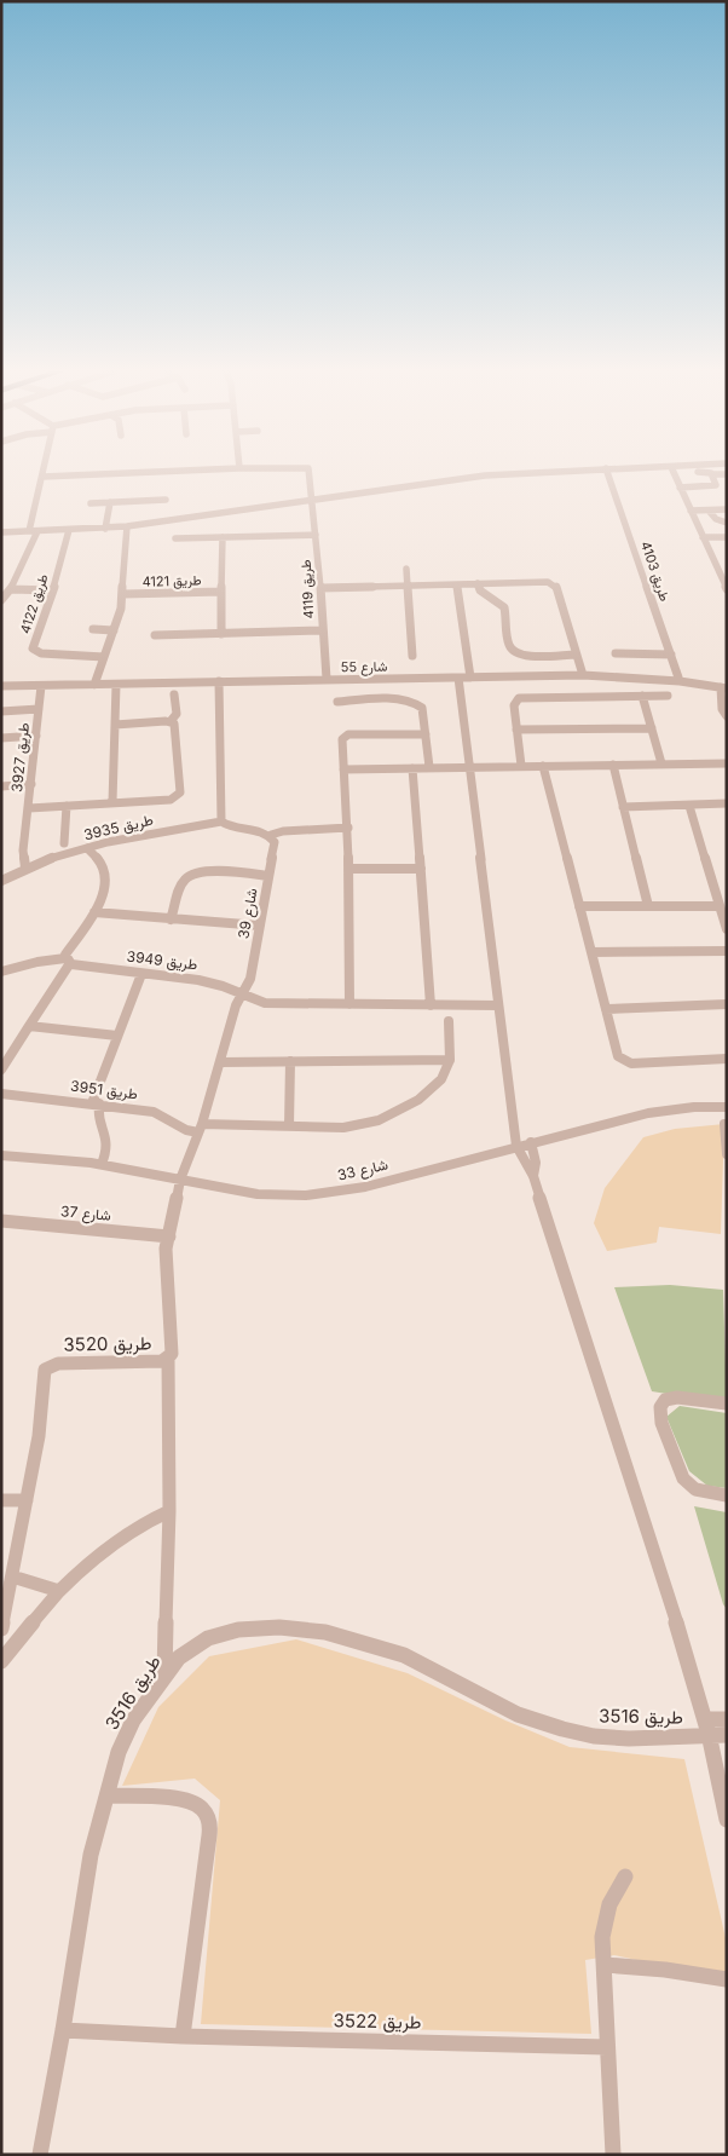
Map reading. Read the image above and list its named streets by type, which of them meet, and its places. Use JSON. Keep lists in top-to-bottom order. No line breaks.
{"streets":{"street":["طريق 4103","طريق 4121","طريق 4119","طريق 4122","شارع 55","طريق 3927","طريق 3935","شارع 39","طريق 3949","طريق 3951","شارع 33","شارع 37","طريق 3520","طريق 3516","طريق 3522"]},"crossings":[["طريق 4103","شارع 55"],["طريق 4121","طريق 4122"],["طريق 4121","شارع 55"],["طريق 4119","شارع 55"],["شارع 55","طريق 3927"],["طريق 3927","طريق 3935"],["شارع 39","طريق 3949"],["شارع 39","طريق 3951"],["شارع 39","شارع 33"],["شارع 39","طريق 3520"],["شارع 33","طريق 3520"],["شارع 37","طريق 3520"],["طريق 3516","طريق 3522"]]}
